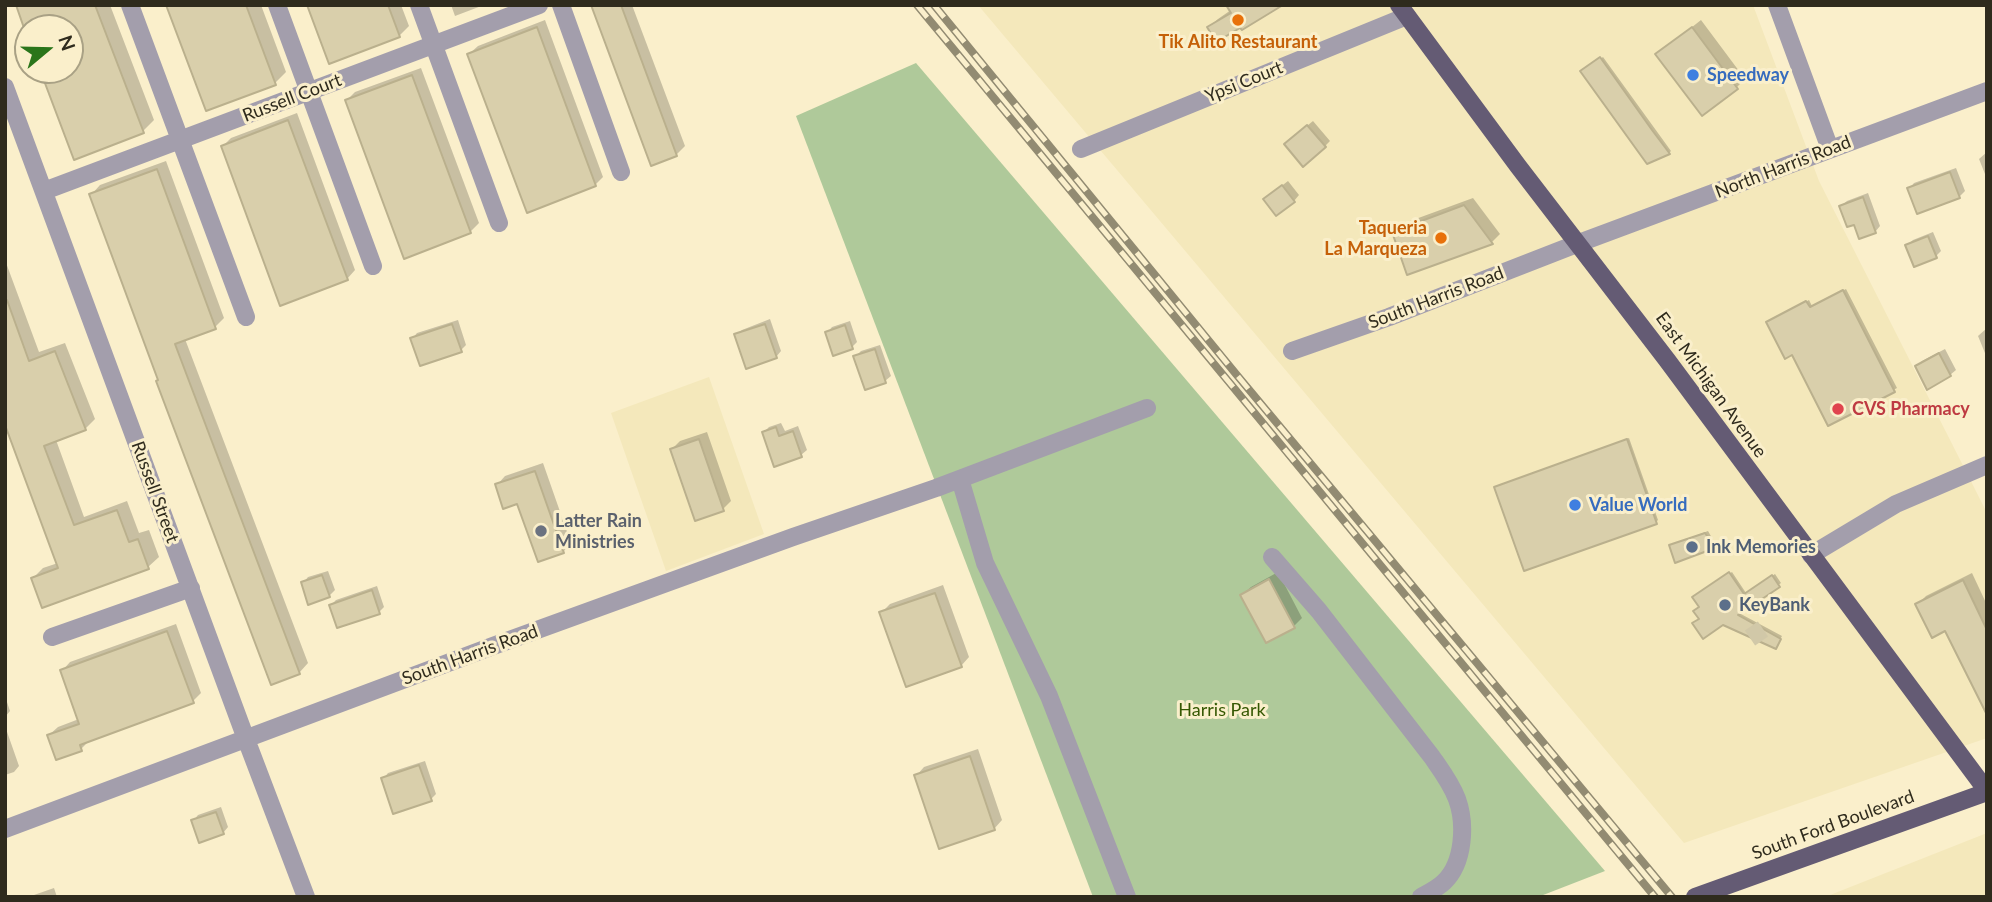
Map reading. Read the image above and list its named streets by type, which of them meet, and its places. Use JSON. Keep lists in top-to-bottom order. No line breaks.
{"streets":{"main road":["East Michigan Avenue","South Ford Boulevard"],"street":["Ypsi Court","Russell Court","North Harris Road","South Harris Road","Russell Street"]},"crossings":[["Ypsi Court","East Michigan Avenue"],["Russell Court","Russell Street"],["North Harris Road","South Harris Road"],["North Harris Road","East Michigan Avenue"],["South Harris Road","East Michigan Avenue"],["South Harris Road","Russell Street"],["East Michigan Avenue","South Ford Boulevard"]],"parks":["Harris Park"],"places":["Tik Alito Restaurant","Speedway","Taqueria La Marqueza","CVS Pharmacy","Value World","Latter Rain Ministries","Ink Memories","KeyBank"],"north":"right"}
